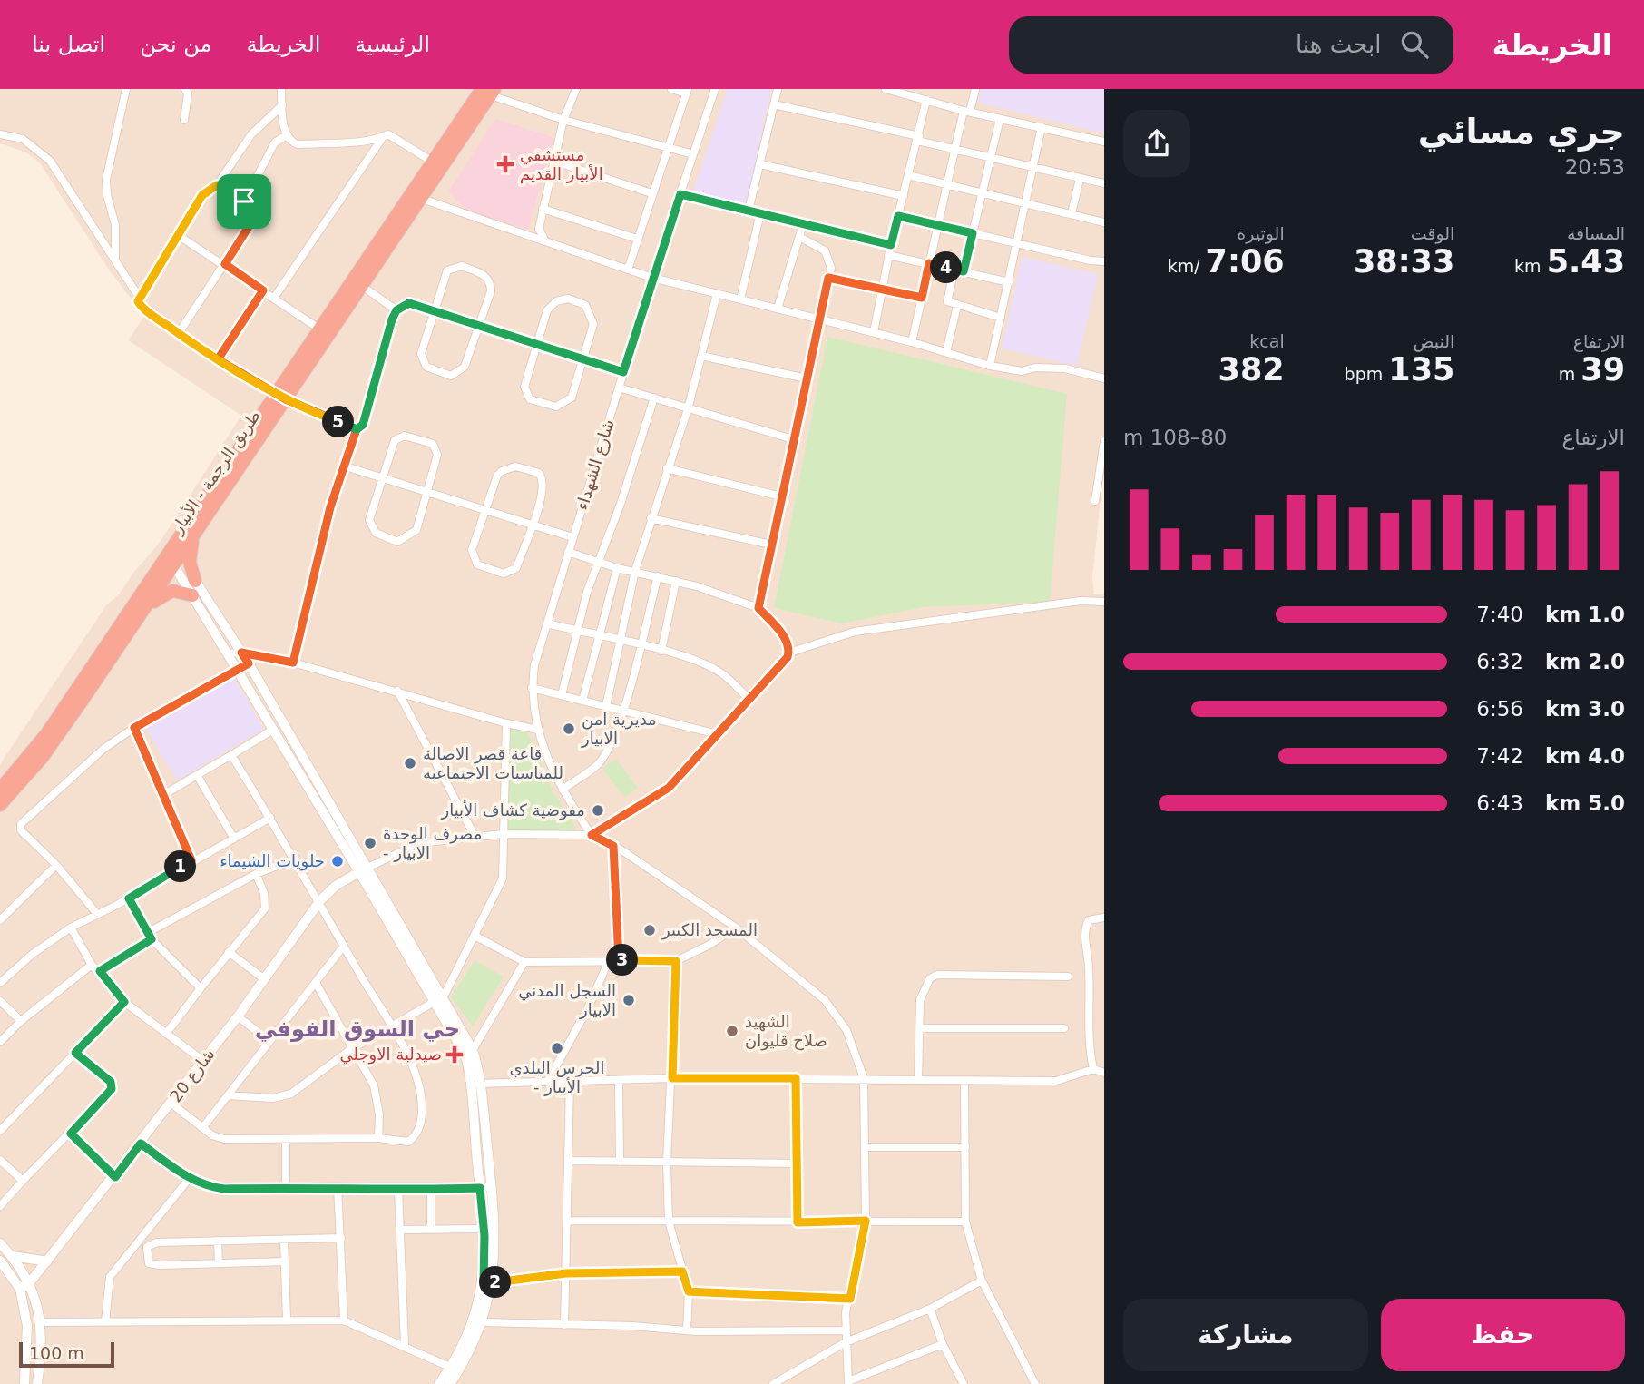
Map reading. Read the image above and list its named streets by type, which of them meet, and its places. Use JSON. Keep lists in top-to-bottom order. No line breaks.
{"streets":{"highway":["طريق الرجمة - الأبيار"],"street":["شارع الشهداء","شارع 20"]},"districts":["حي السوق الفوفي"],"places":{"health":["مستشفي الأبيار القديم","صيدلية الاوجلي"],"other":["مديرية امن الابيار","قاعة قصر الاصالة للمناسبات الاجتماعية","مفوضية كشاف الأبيار","مصرف الوحدة - الابيار","حلويات الشيماء","المسجد الكبير","السجل المدني الابيار","الشهيد صلاح قليوان","الحرس البلدي - الأبيار"]},"scale_bar":"100 m","page":{"header":"الخريطة","search":"ابحث هنا","nav":["الرئيسية","الخريطة","من نحن","اتصل بنا"],"heading":["جري مسائي","20:53"],"stats":[["المسافة","5.43 km"],["الوقت","38:33"],["الوتيرة","7:06 /km"],["الارتفاع","39 m"],["النبض","135 bpm"],["kcal","382"]],"pins":["4","5","1","3","2"],"chart":["الارتفاع","80–108 m"],"list":[{"name":"1.0 km","note":"7:40"},{"name":"2.0 km","note":"6:32"},{"name":"3.0 km","note":"6:56"},{"name":"4.0 km","note":"7:42"},{"name":"5.0 km","note":"6:43"}],"buttons":["حفظ","مشاركة"],"scale":"100 m"}}
